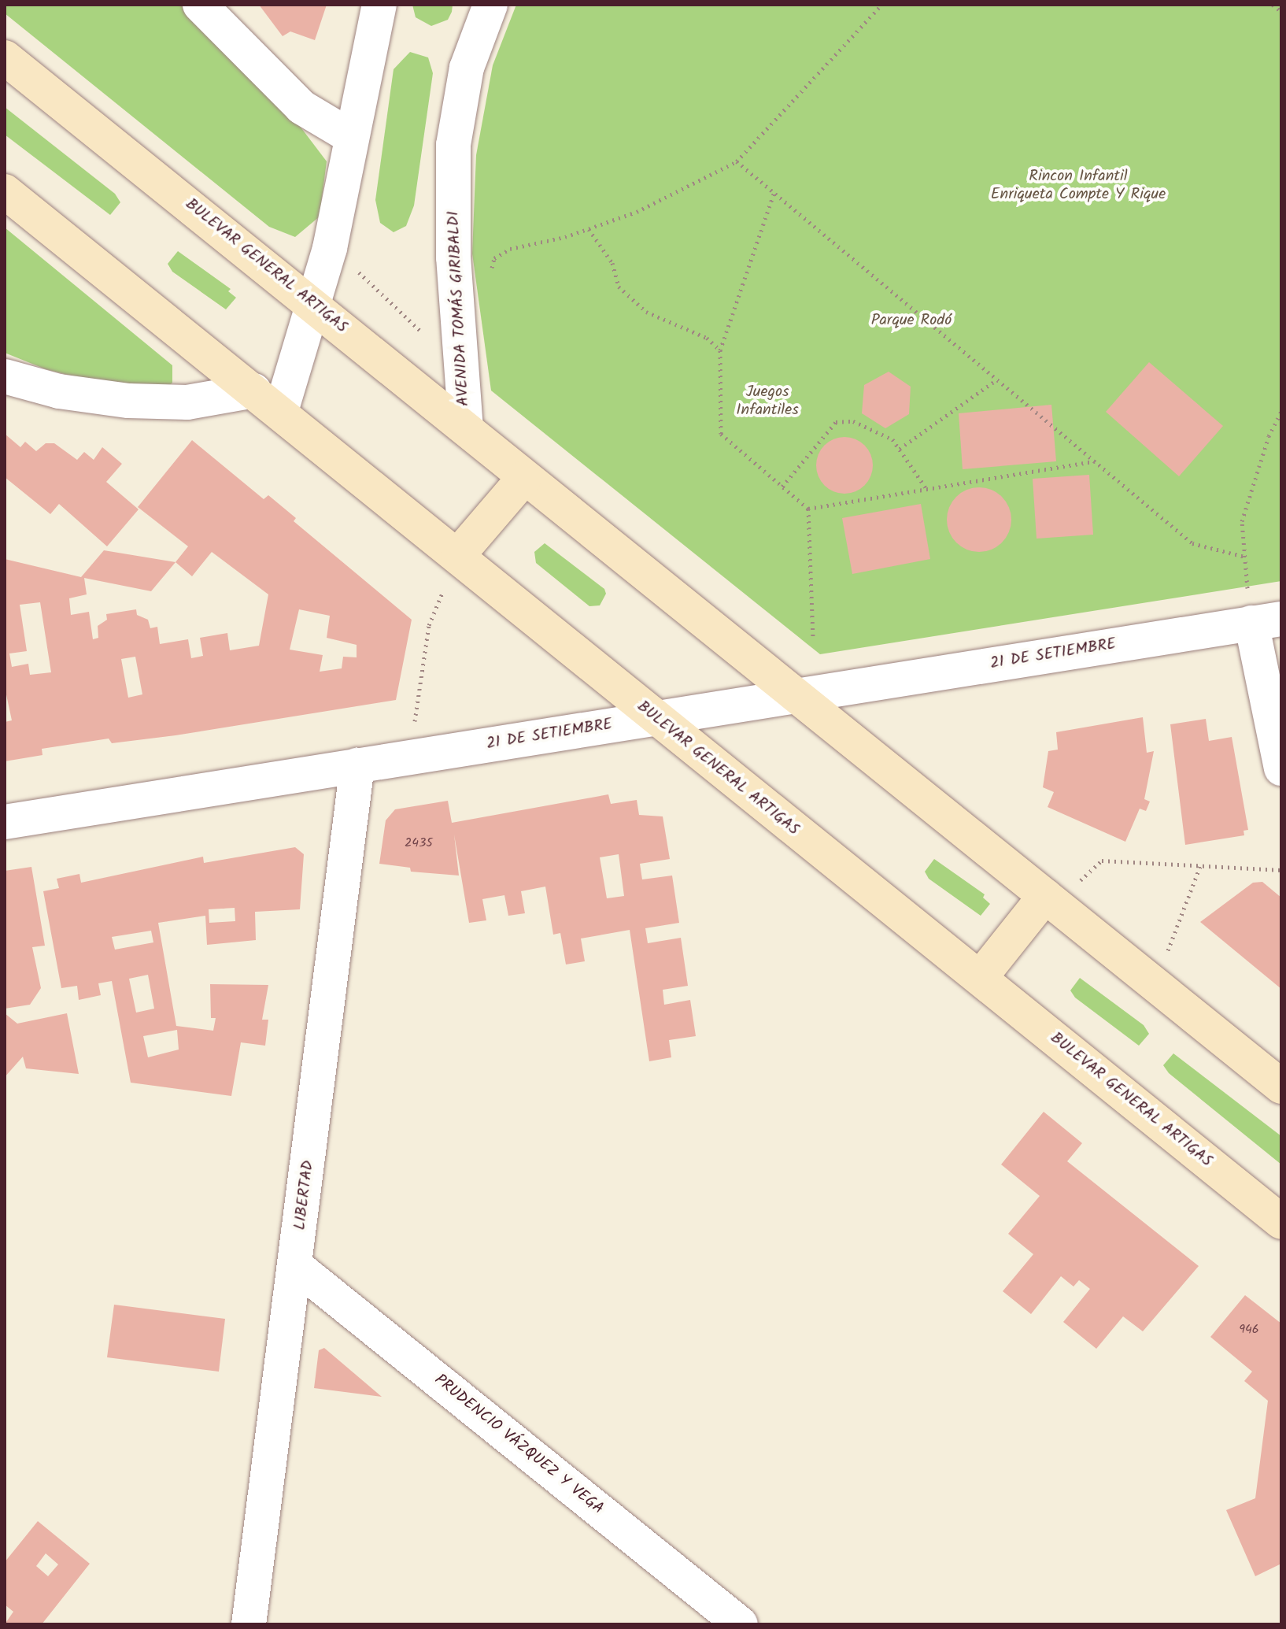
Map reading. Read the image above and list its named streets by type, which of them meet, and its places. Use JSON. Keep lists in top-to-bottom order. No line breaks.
{"streets":{"main road":["BULEVAR GENERAL ARTIGAS"],"street":["AVENIDA TOMÁS GIRIBALDI","21 DE SETIEMBRE","LIBERTAD","PRUDENCIO VÁZQUEZ Y VEGA"]},"crossings":[["BULEVAR GENERAL ARTIGAS","AVENIDA TOMÁS GIRIBALDI"],["BULEVAR GENERAL ARTIGAS","21 DE SETIEMBRE"],["21 DE SETIEMBRE","LIBERTAD"],["LIBERTAD","PRUDENCIO VÁZQUEZ Y VEGA"]],"parks":["Rincon Infantil Enriqueta Compte Y Rique","Parque Rodó","Juegos Infantiles"],"house_numbers":["2435","946"]}
